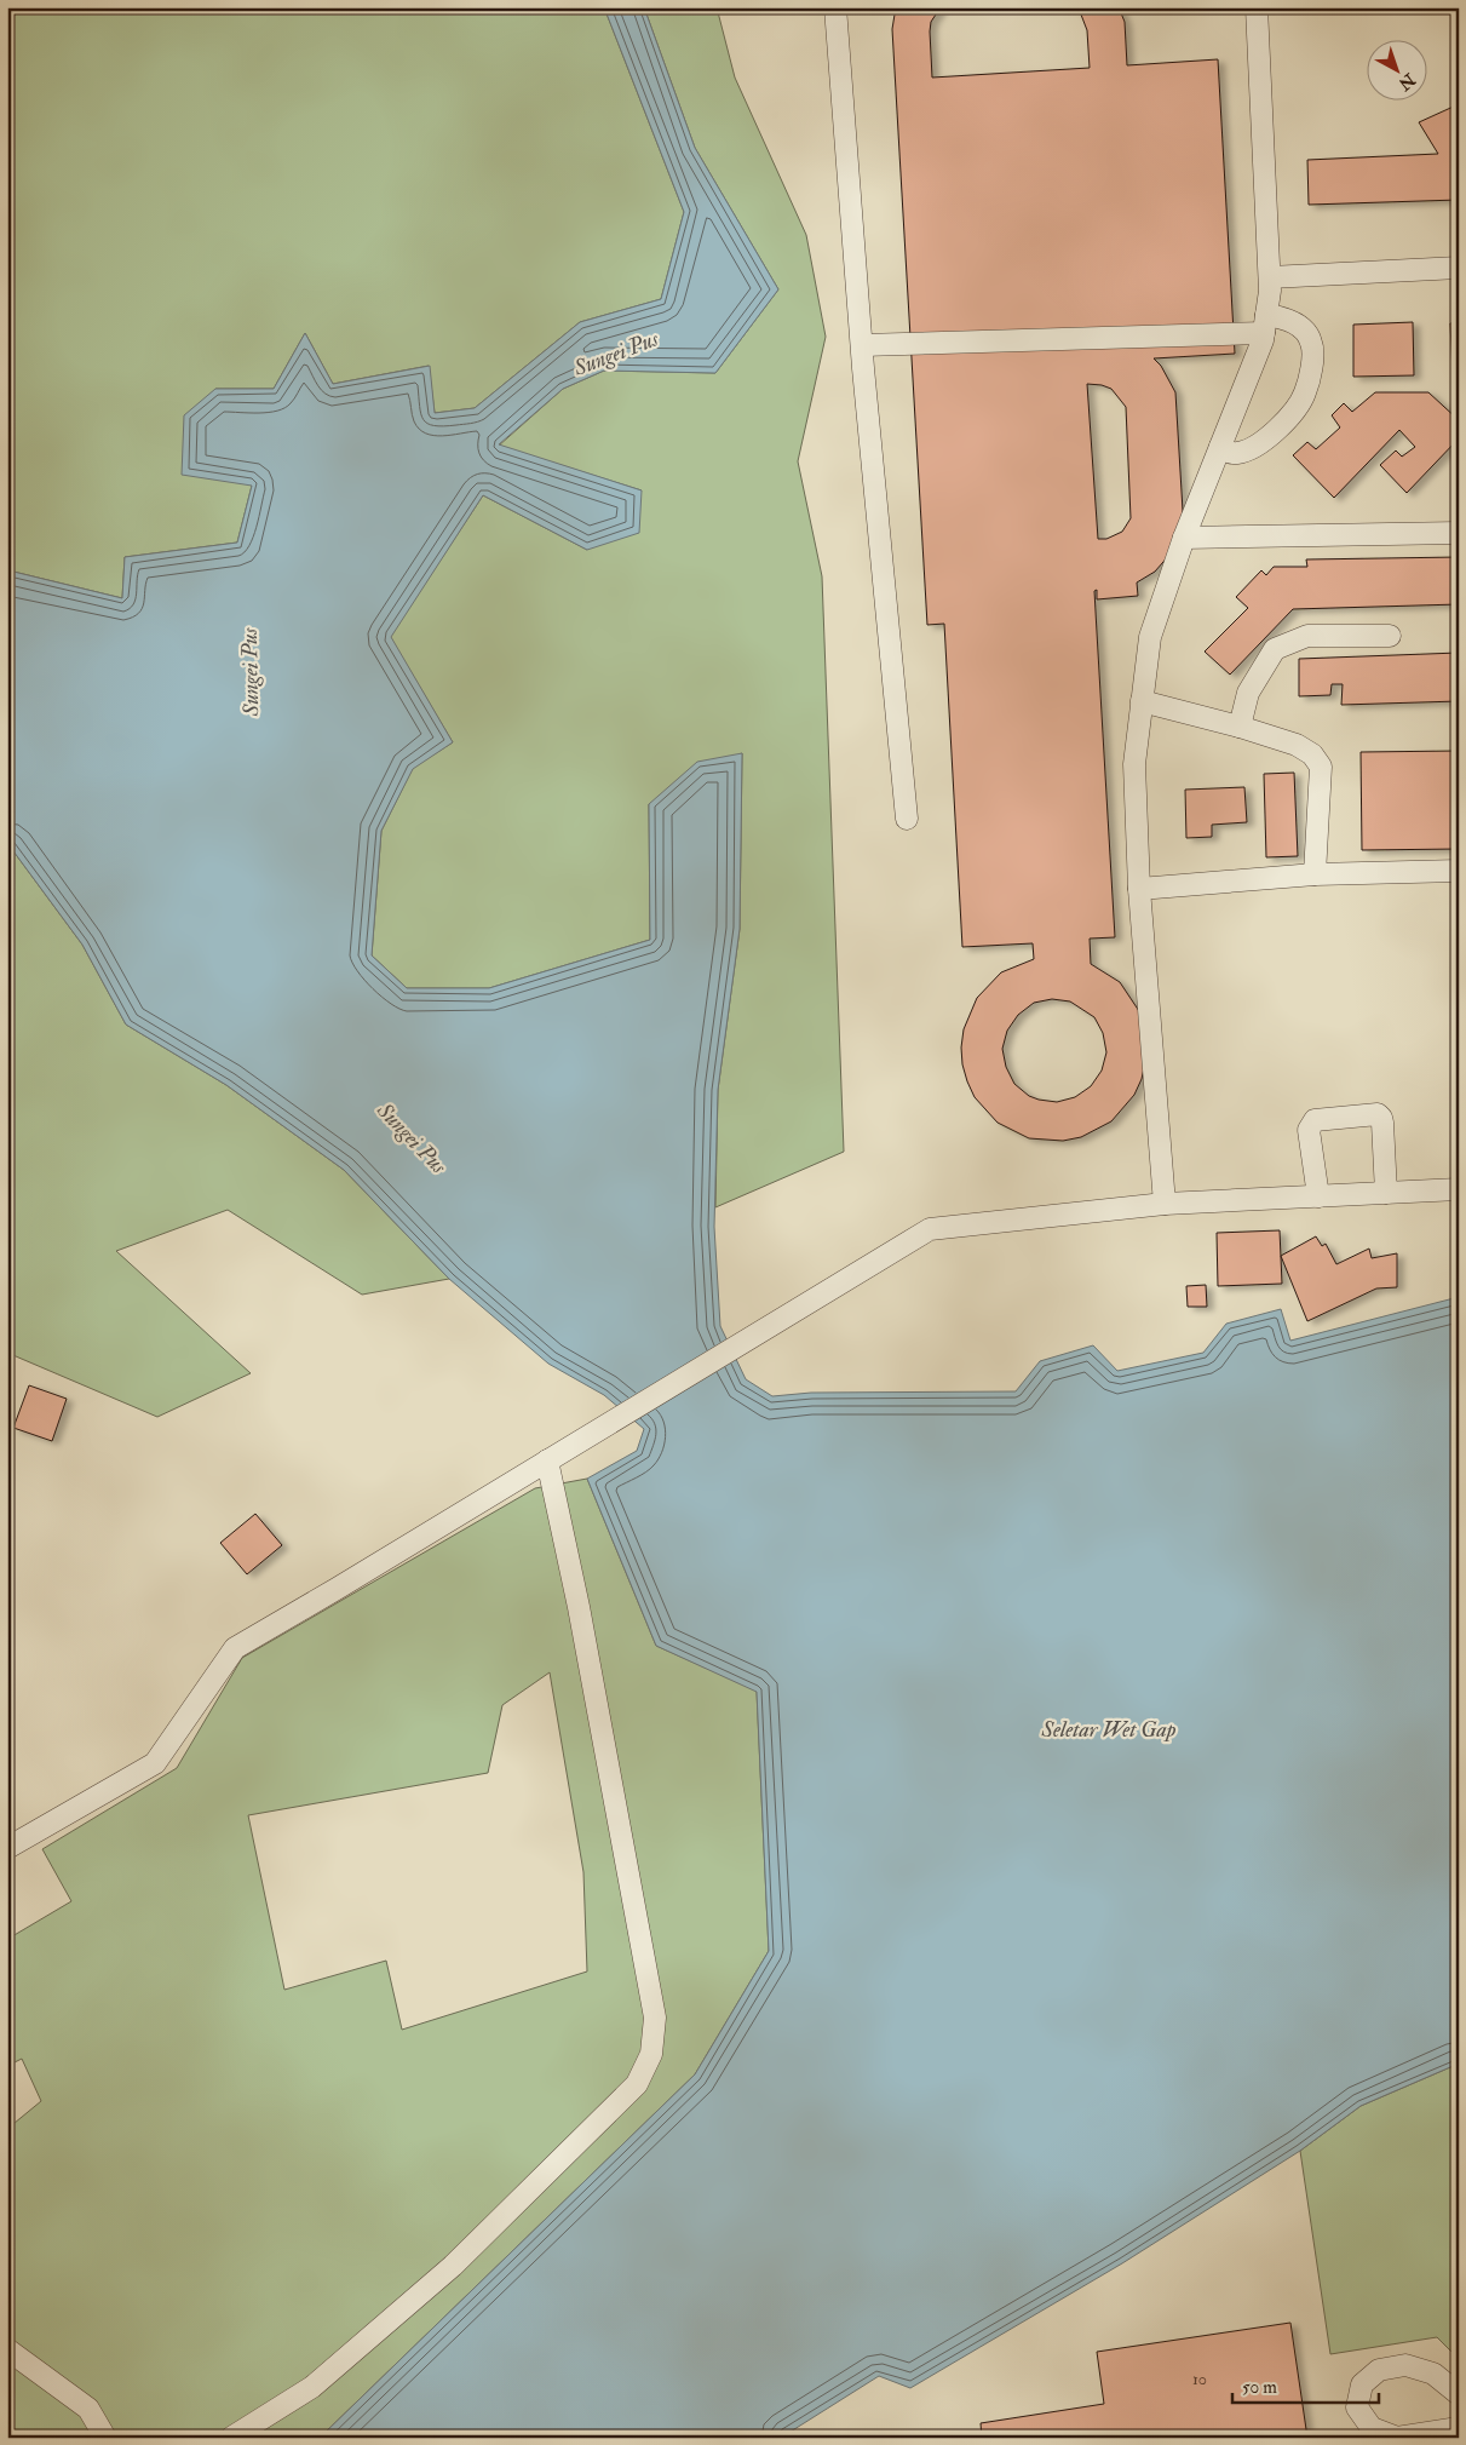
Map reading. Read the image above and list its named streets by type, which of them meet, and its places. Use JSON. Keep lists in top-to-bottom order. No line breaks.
{"water":["Sungei Pus","Seletar Wet Gap"],"house_numbers":["10"],"scale_bar":"50 m","north":"bottom right"}
